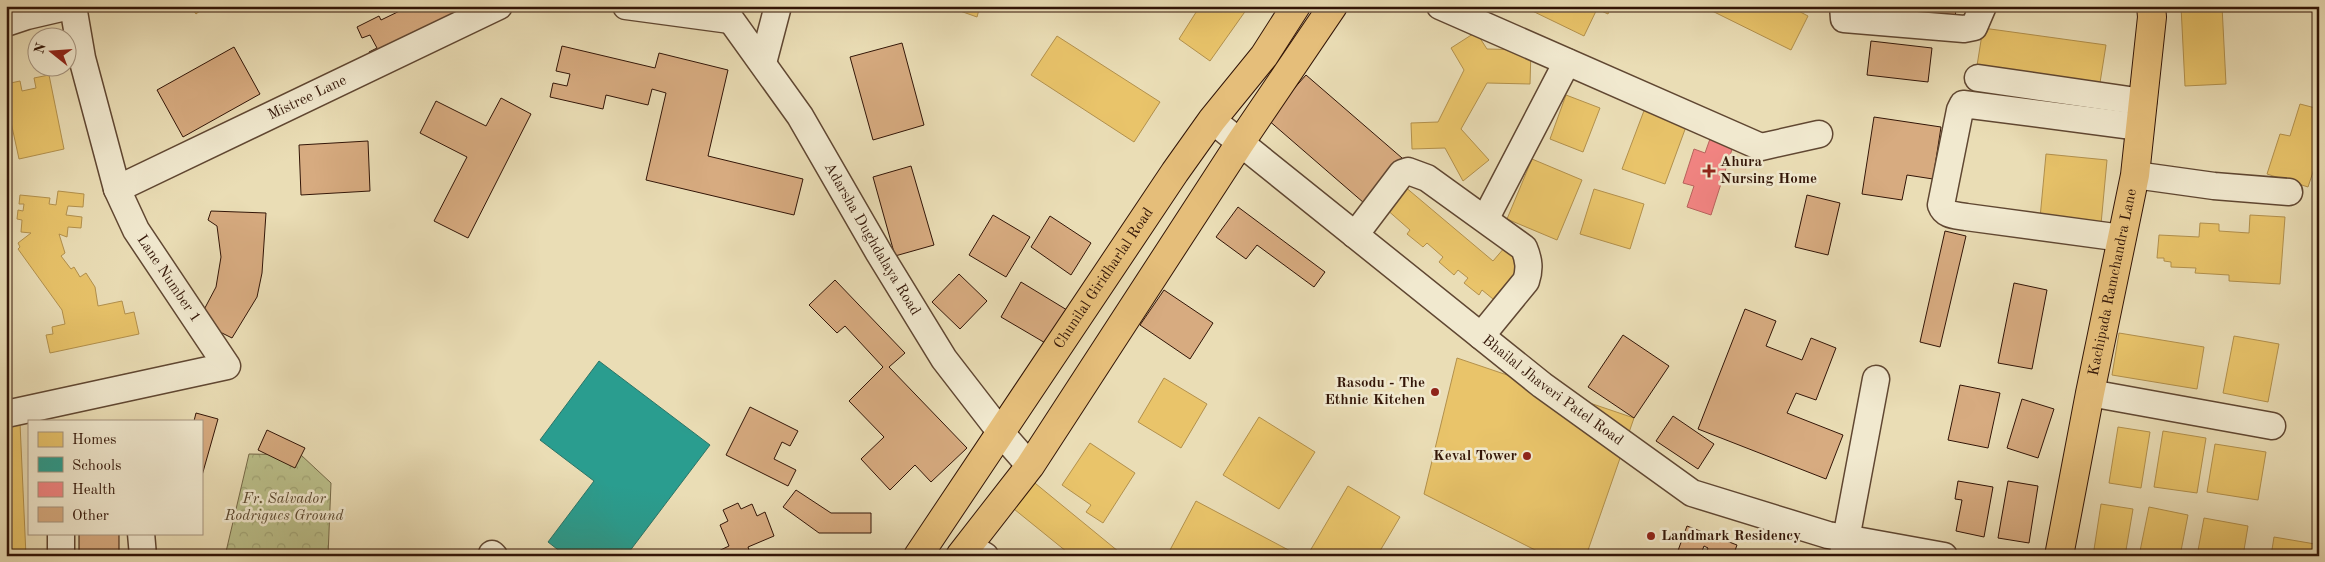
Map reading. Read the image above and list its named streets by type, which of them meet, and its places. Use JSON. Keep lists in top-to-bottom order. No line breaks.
{"streets":{"main road":["Chunilal Giridharlal Road","Kachipada Ramchandra Lane"],"street":["Mistree Lane","Adarsha Dughdalaya Road","Lane Number 1","Bhailal Jhaveri Patel Road"]},"crossings":[["Mistree Lane","Lane Number 1"],["Adarsha Dughdalaya Road","Chunilal Giridharlal Road"],["Chunilal Giridharlal Road","Bhailal Jhaveri Patel Road"]],"parks":["Fr. Salvador Rodrigues Ground"],"places":{"health":["Ahura Nursing Home"],"other":["Rasodu - The Ethnic Kitchen","Keval Tower","Landmark Residency"]},"legend":["Homes","Schools","Health","Other"],"north":"left"}
